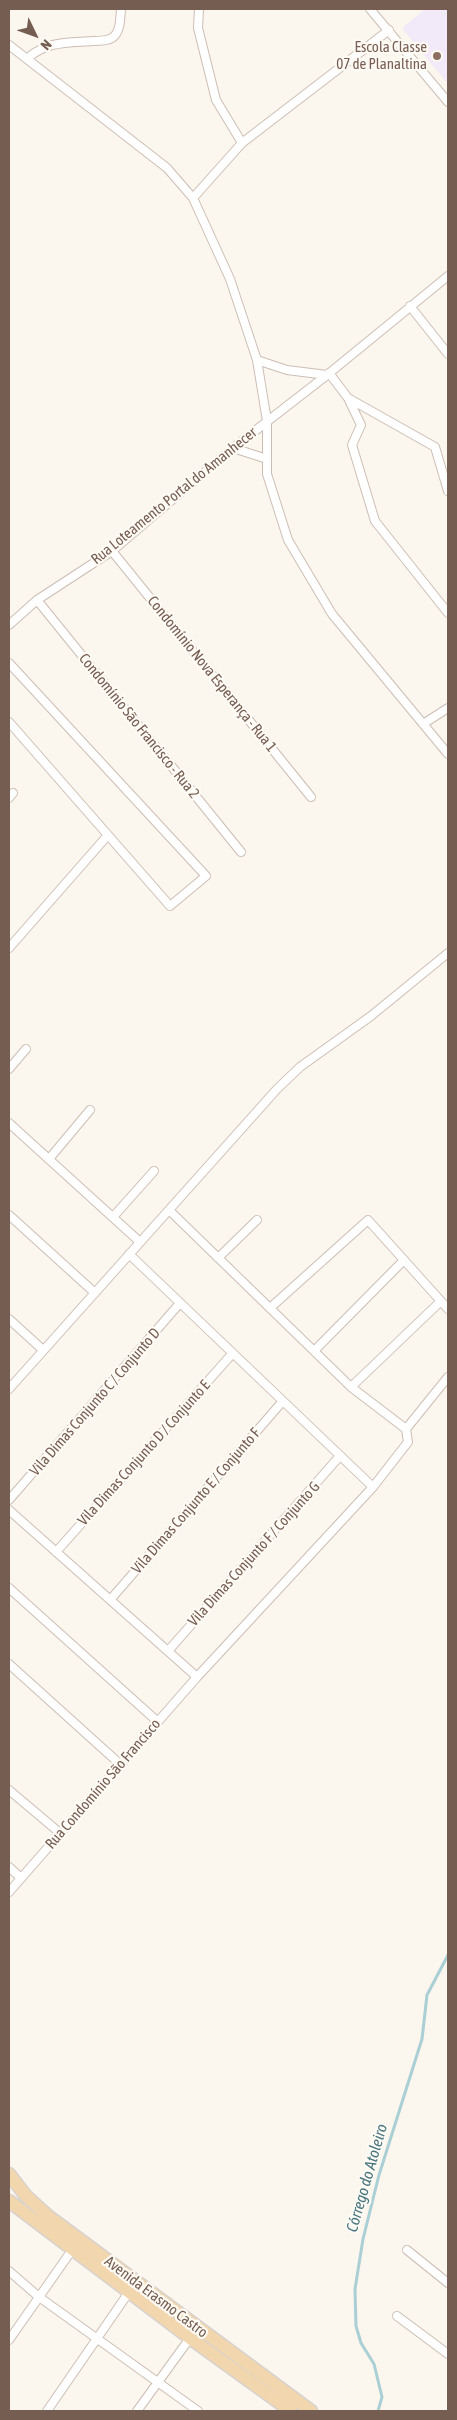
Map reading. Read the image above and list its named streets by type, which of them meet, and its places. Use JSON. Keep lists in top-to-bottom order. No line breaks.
{"streets":{"main road":["Avenida Erasmo Castro"],"street":["Rua Loteamento Portal do Amanhecer","Condomínio Nova Esperança - Rua 1","Condomínio São Francisco - Rua 2","Vila Dimas Conjunto C / Conjunto D","Vila Dimas Conjunto D / Conjunto E","Vila Dimas Conjunto E / Conjunto F","Vila Dimas Conjunto F / Conjunto G","Rua Condomínio São Francisco"]},"crossings":[["Rua Loteamento Portal do Amanhecer","Condomínio Nova Esperança - Rua 1"],["Rua Loteamento Portal do Amanhecer","Condomínio São Francisco - Rua 2"]],"water":["Córrego do Atoleiro"],"places":["Escola Classe 07 de Planaltina"],"north":"bottom right"}
